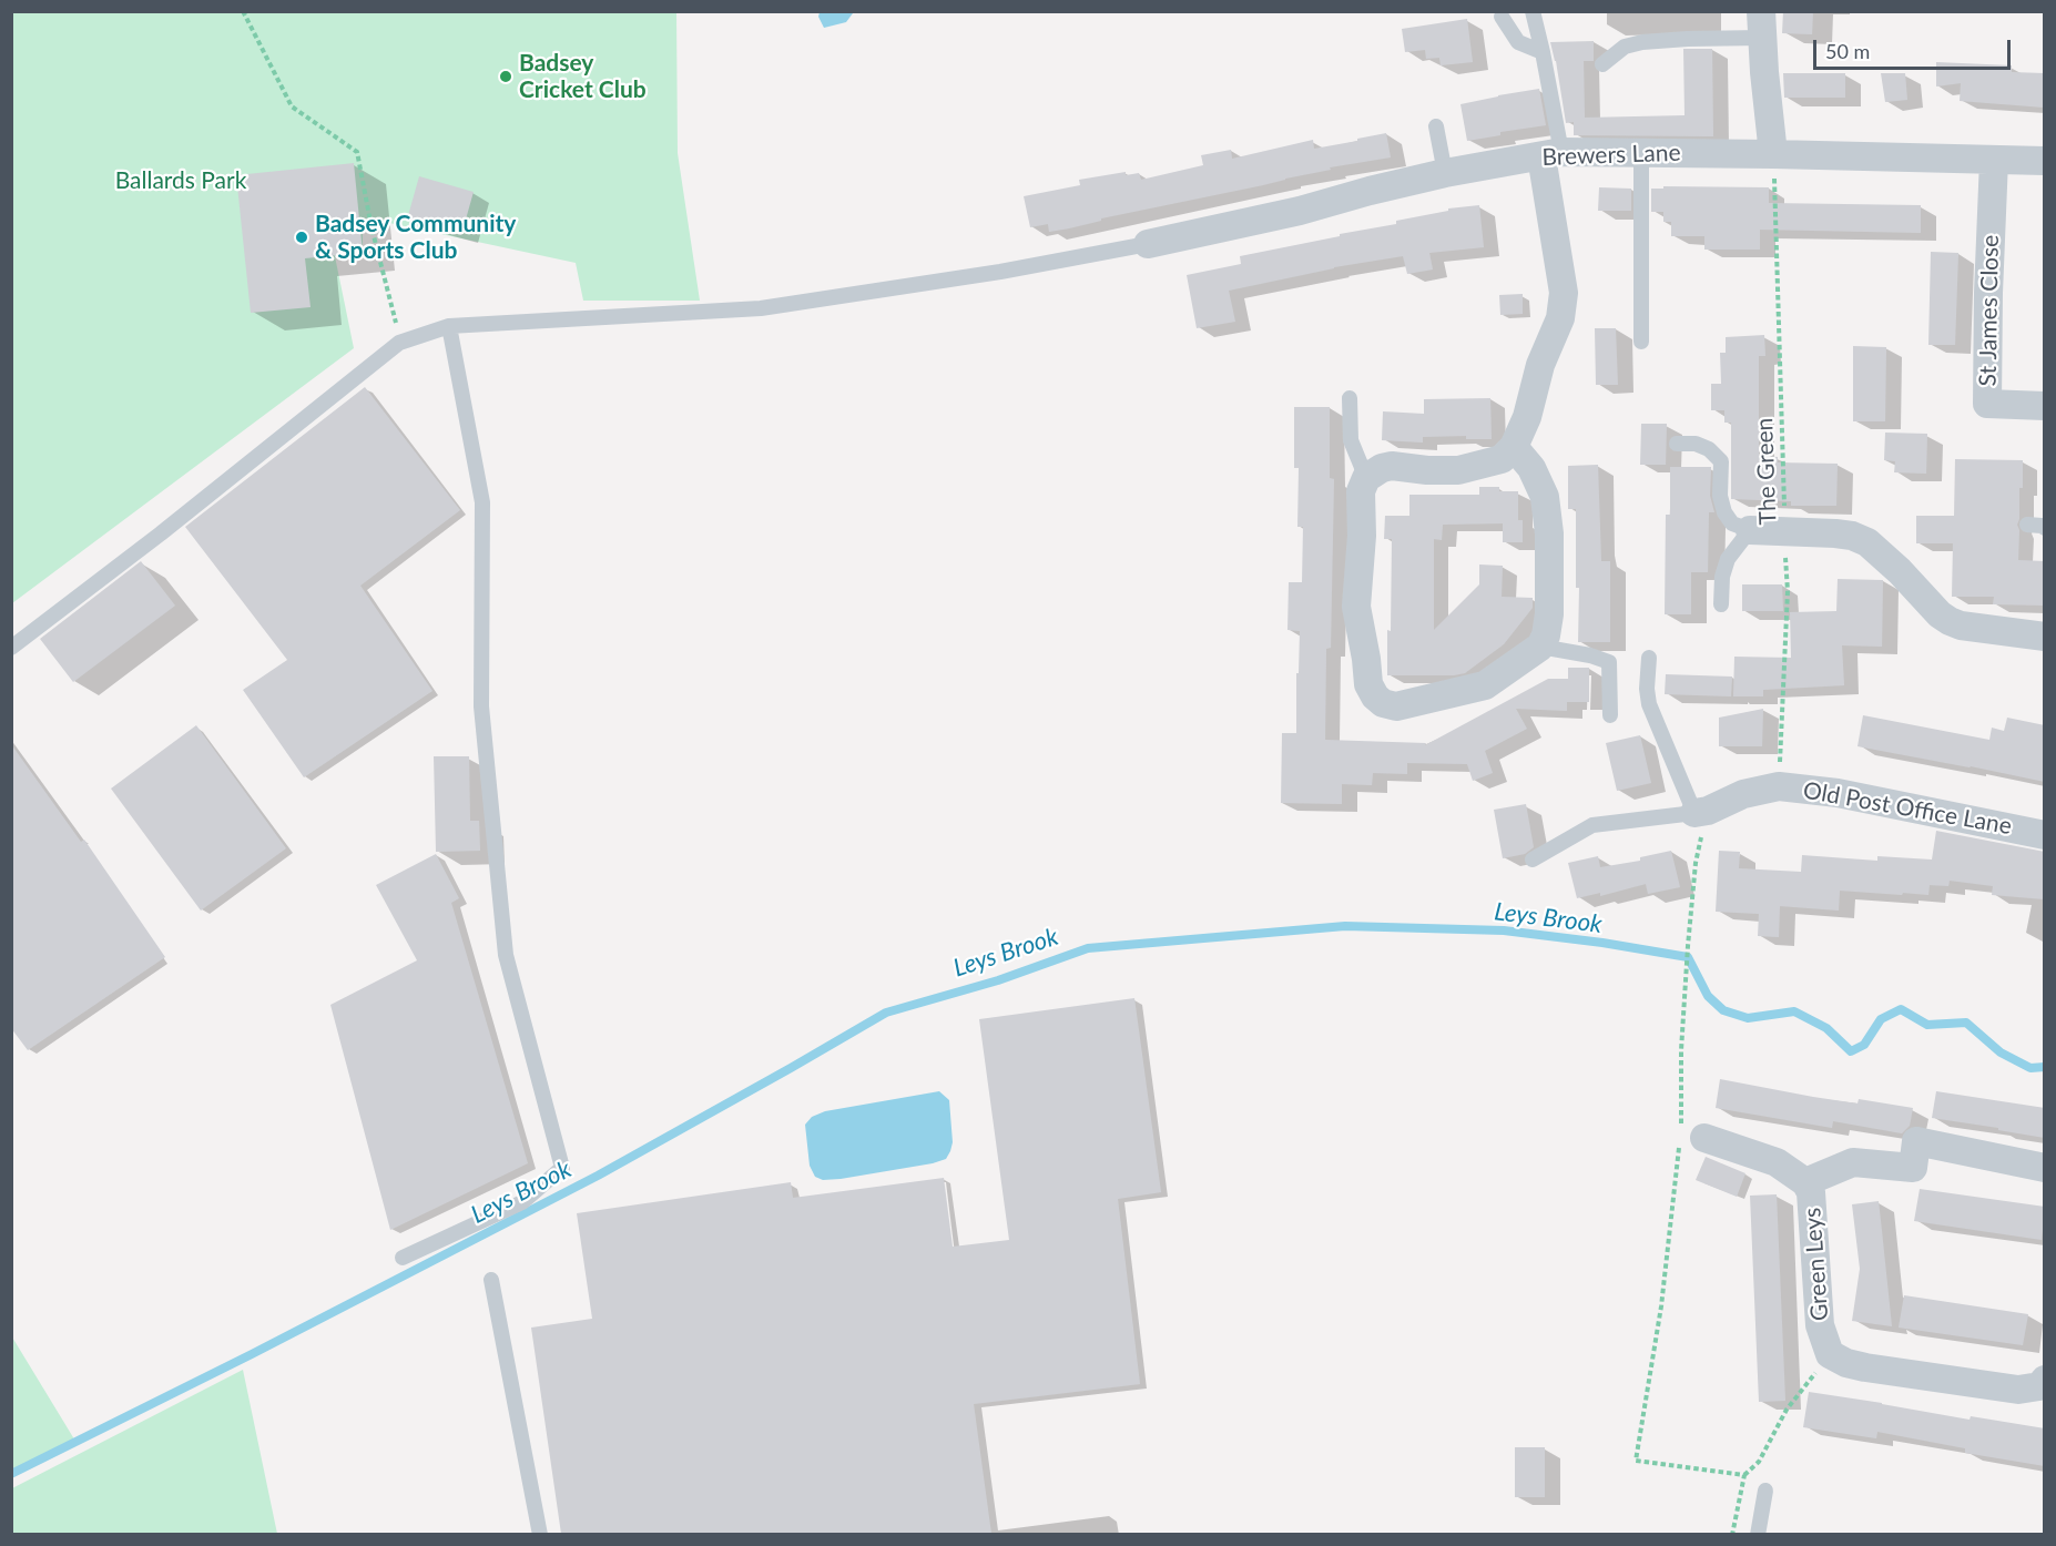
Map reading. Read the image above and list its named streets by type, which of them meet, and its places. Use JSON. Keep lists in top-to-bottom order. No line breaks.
{"streets":{"street":["Brewers Lane","St James Close","Old Post Office Lane","Green Leys"],"path":["The Green"]},"crossings":[["Brewers Lane","St James Close"],["Brewers Lane","The Green"],["The Green","Old Post Office Lane"]],"water":["Leys Brook"],"parks":["Ballards Park"],"places":["Badsey Cricket Club","Badsey Community & Sports Club"],"scale_bar":"50 m"}
